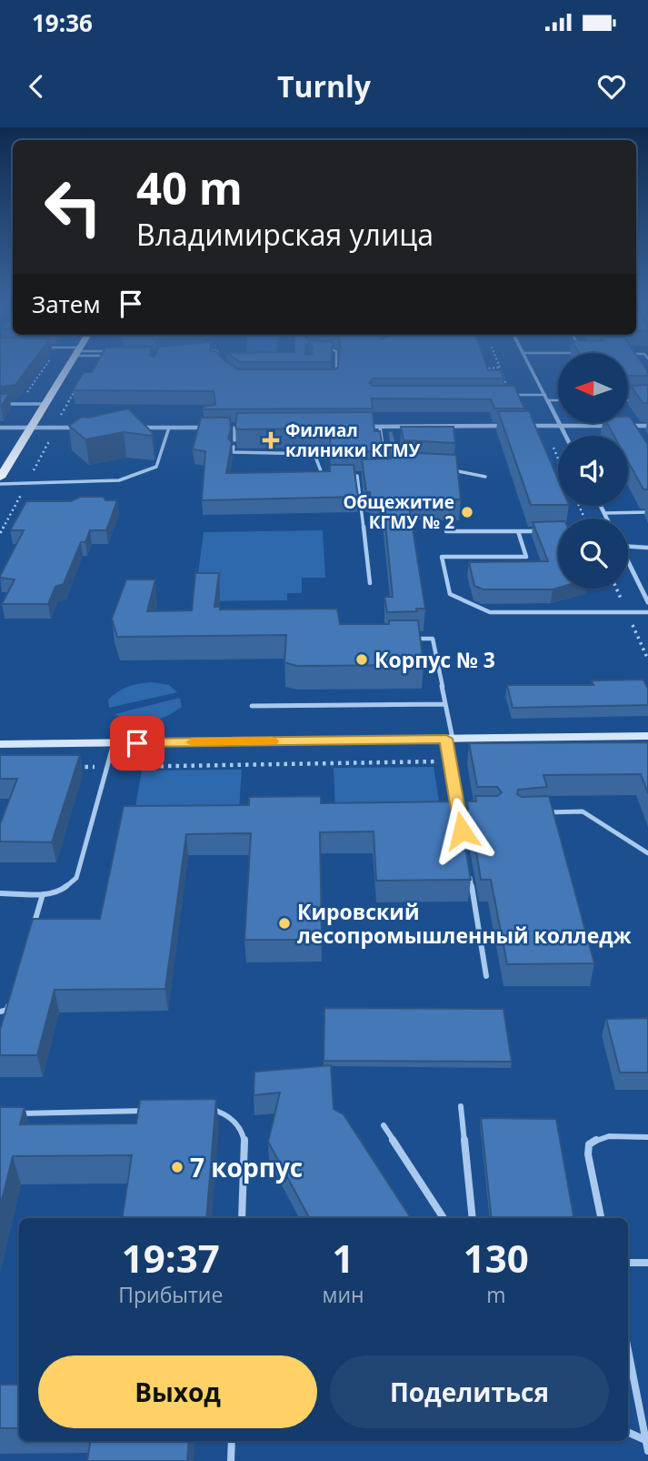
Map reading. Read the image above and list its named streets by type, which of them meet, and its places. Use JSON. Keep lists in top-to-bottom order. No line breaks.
{"places":{"health":["Филиал клиники КГМУ"],"other":["Общежитие КГМУ № 2","Корпус № 3","Кировский лесопромышленный колледж","7 корпус"]},"north":"left","page":{"status":"19:36","header":"Turnly","turn":["40 m","Владимирская улица"],"then":"Затем","eta":["19:37","Прибытие","1","мин","130","m"],"buttons":["Выход","Поделиться"]}}
